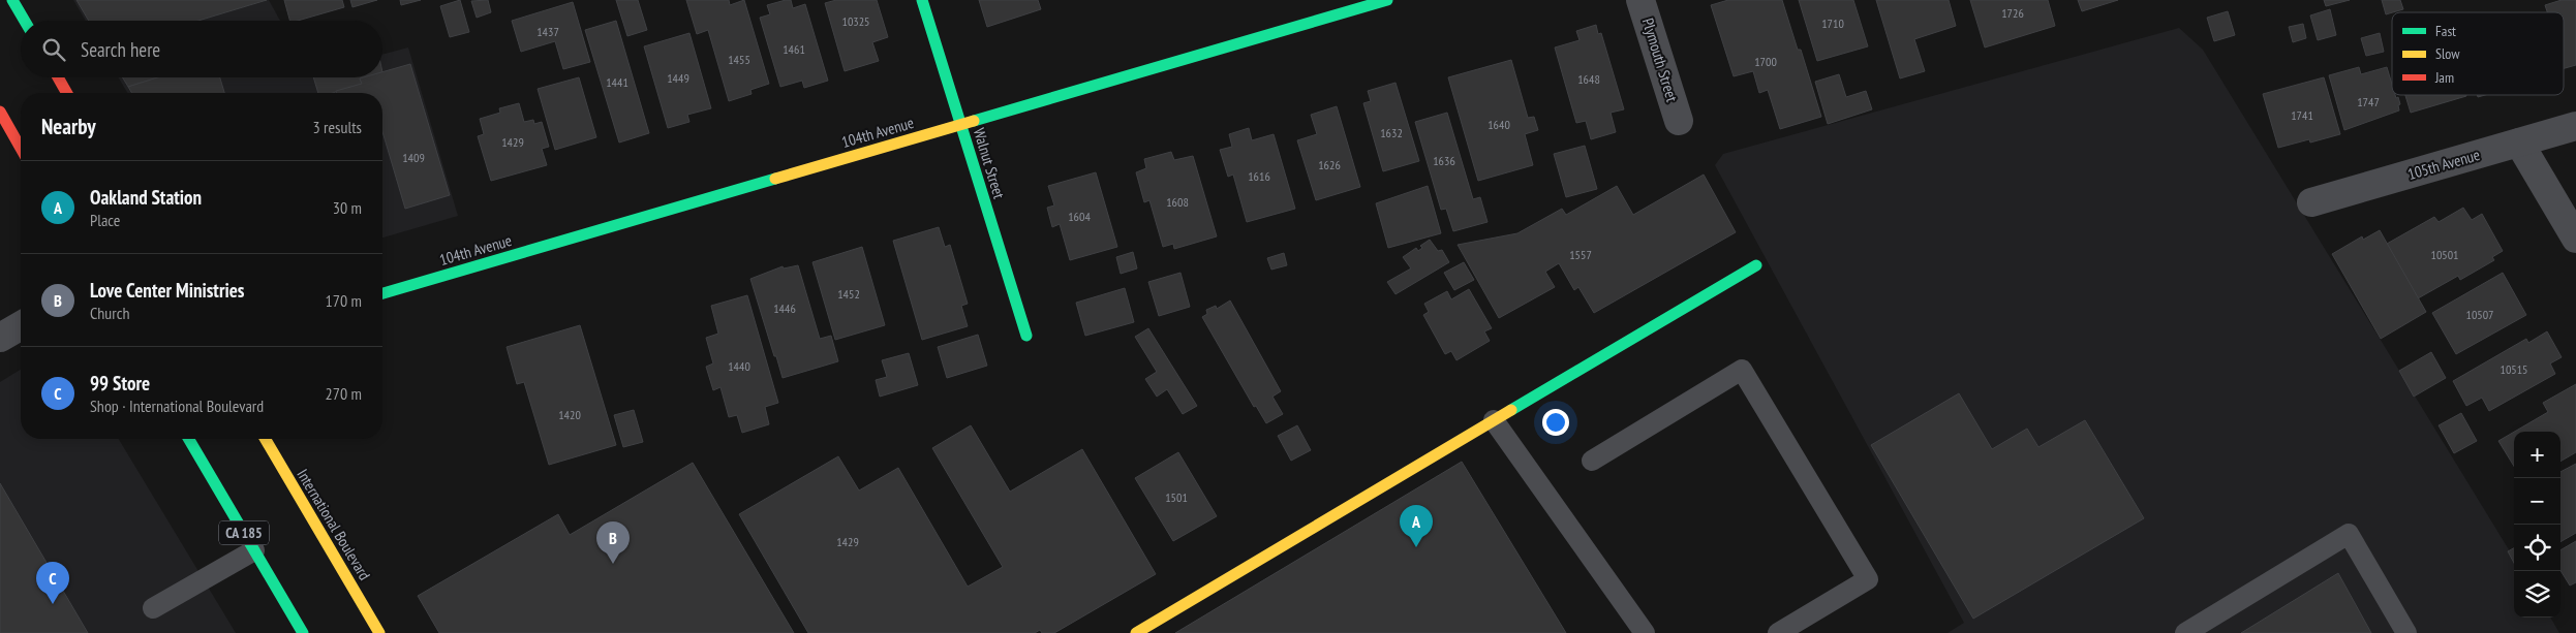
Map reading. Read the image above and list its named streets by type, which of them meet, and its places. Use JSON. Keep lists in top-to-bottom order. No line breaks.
{"streets":{"street":["Plymouth Street","104th Avenue","Walnut Street","105th Avenue","International Boulevard","CA 185"]},"crossings":[["104th Avenue","Walnut Street"]],"house_numbers":["1726","10325","1710","1437","1461","1455","1700","1449","1648","1441","1747","1741","1640","1632","1429","1409","1636","1626","1616","1608","1604","1557","10501","1452","1446","10507","1440","10515","1420","1501","1429"],"legend":["Fast","Slow","Jam"],"page":{"search":"Search here","heading":["Nearby","3 results"],"list":[{"mark":"A","name":"Oakland Station","note":"Place","value":"30 m"},{"mark":"B","name":"Love Center Ministries","note":"Church","value":"170 m"},{"mark":"C","name":"99 Store","note":"Shop · International Boulevard","value":"270 m"}],"map_buttons":["+","−"],"pins":["A","B","C"]}}
